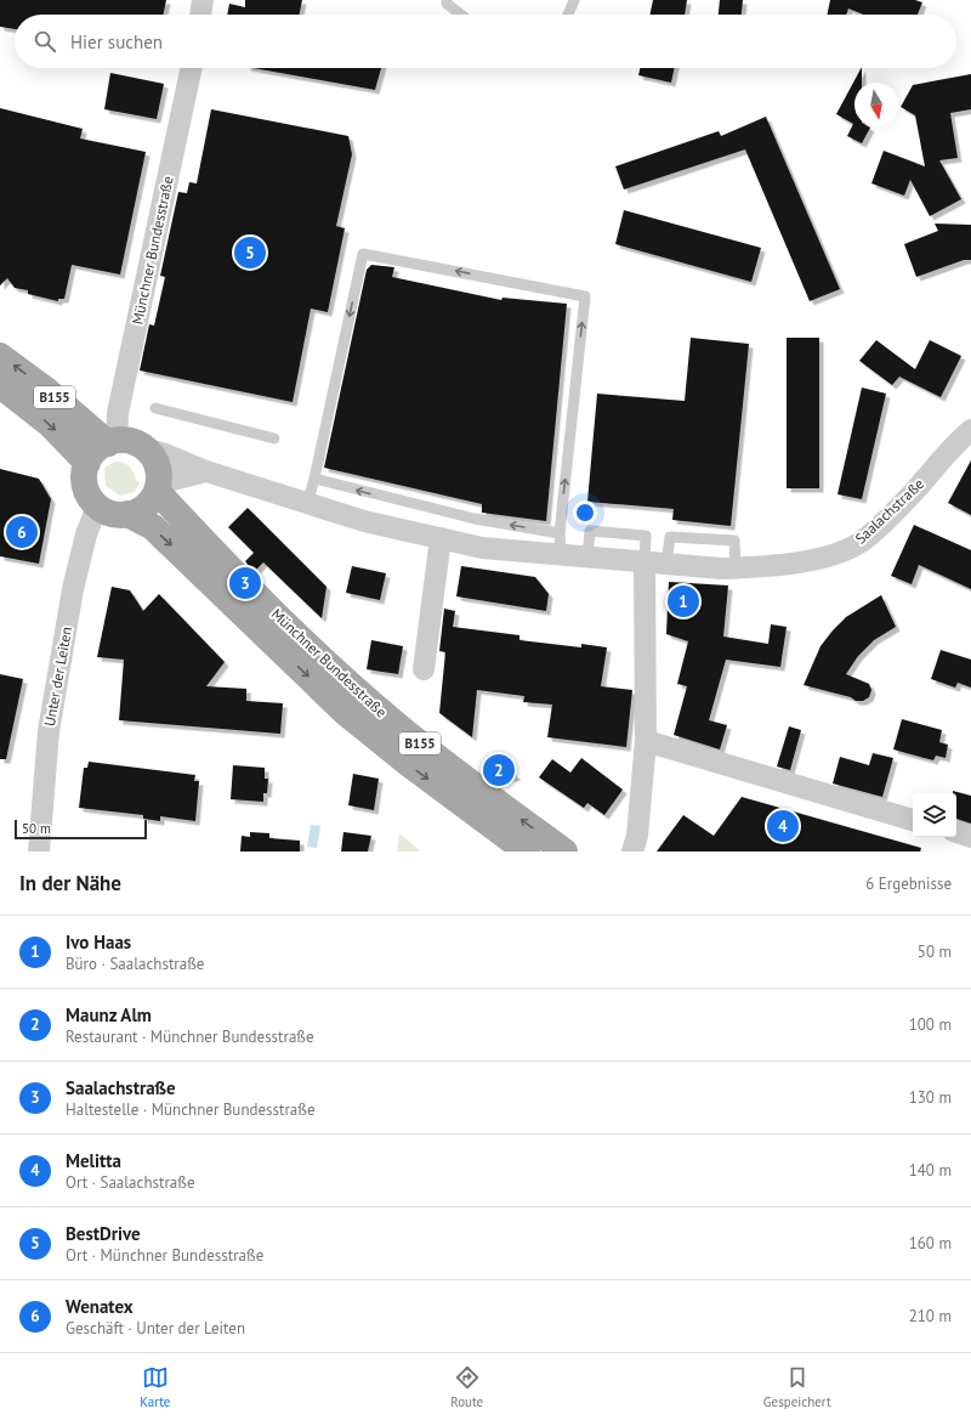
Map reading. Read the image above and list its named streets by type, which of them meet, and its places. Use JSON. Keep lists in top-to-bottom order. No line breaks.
{"streets":{"main road":["Münchner Bundesstraße","B155"],"street":["Saalachstraße","Unter der Leiten"]},"crossings":[["Münchner Bundesstraße","B155"],["Münchner Bundesstraße","Saalachstraße"],["Münchner Bundesstraße","Unter der Leiten"],["B155","Saalachstraße"],["B155","Unter der Leiten"],["Saalachstraße","Unter der Leiten"]],"scale_bar":"50 m","north":"bottom","page":{"search":"Hier suchen","pins":["5","6","3","1","2","4"],"scale":"50 m","heading":["In der Nähe","6 Ergebnisse"],"list":[{"mark":"1","name":"Ivo Haas","note":"Büro · Saalachstraße","value":"50 m"},{"mark":"2","name":"Maunz Alm","note":"Restaurant · Münchner Bundesstraße","value":"100 m"},{"mark":"3","name":"Saalachstraße","note":"Haltestelle · Münchner Bundesstraße","value":"130 m"},{"mark":"4","name":"Melitta","note":"Ort · Saalachstraße","value":"140 m"},{"mark":"5","name":"BestDrive","note":"Ort · Münchner Bundesstraße","value":"160 m"},{"mark":"6","name":"Wenatex","note":"Geschäft · Unter der Leiten","value":"210 m"}],"nav":["Karte","Route","Gespeichert"]}}
